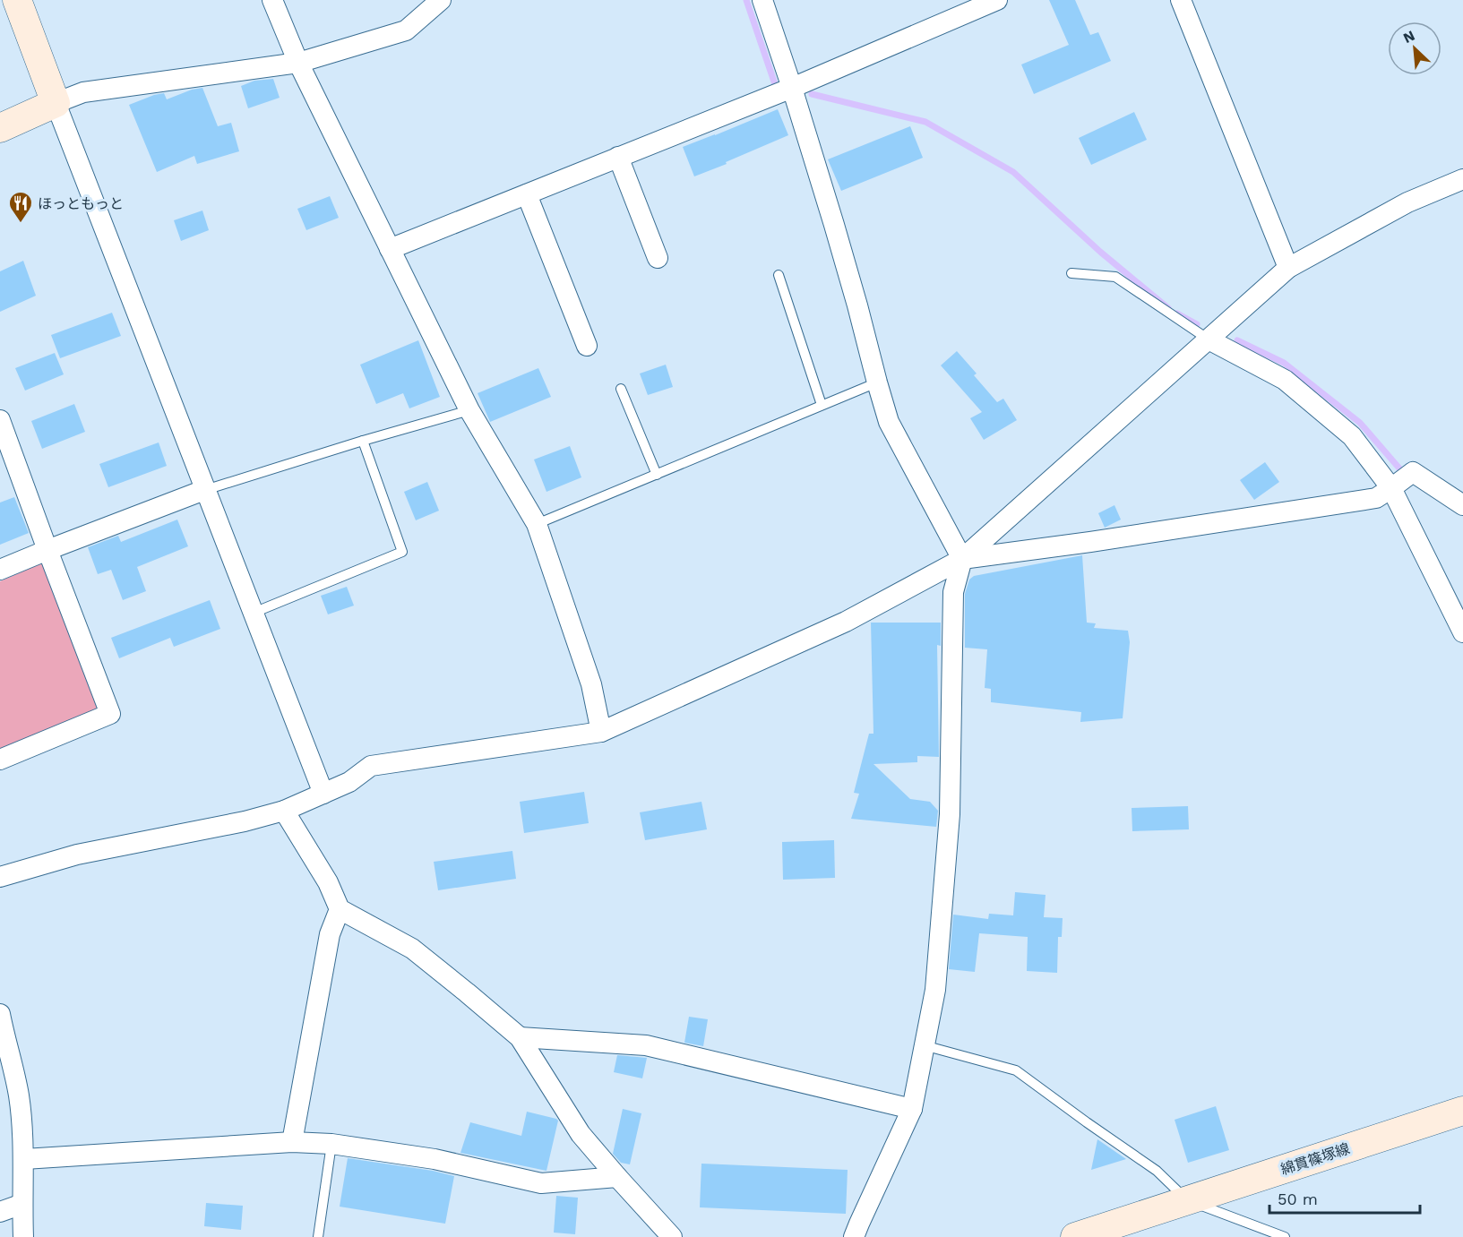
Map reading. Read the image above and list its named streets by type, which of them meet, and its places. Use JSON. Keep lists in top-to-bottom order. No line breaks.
{"streets":{"main road":["綿貫篠塚線"]},"places":{"restaurant":["ほっともっと"]},"scale_bar":"50 m","north":"top left"}
